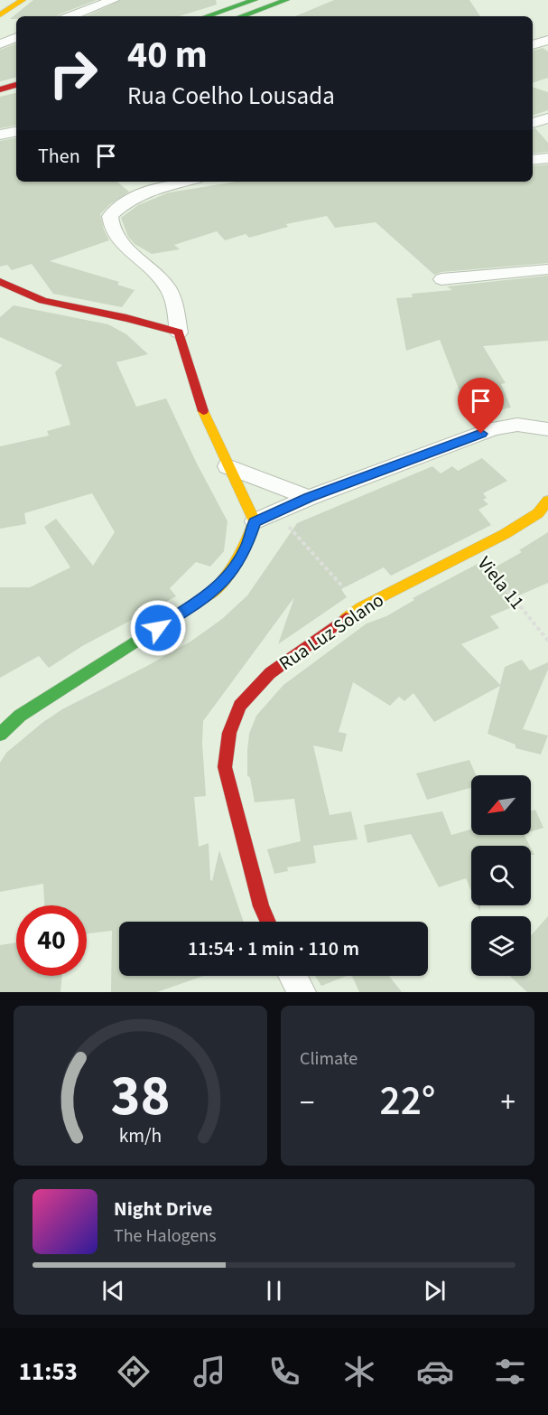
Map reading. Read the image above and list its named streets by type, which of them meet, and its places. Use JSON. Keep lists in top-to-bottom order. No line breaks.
{"streets":{"street":["Rua Luz Solano"],"path":["Viela 11"]},"crossings":[["Viela 11","Rua Luz Solano"]],"north":"bottom left","page":{"turn":["40 m","Rua Coelho Lousada"],"then":"Then","limit":"40","trip":"11:54 · 1 min · 110 m","tile":"Climate","heat":["−","22°","+"],"song":["Night Drive","The Halogens"],"tabs":"11:53","gauge":["38","km/h"]}}
